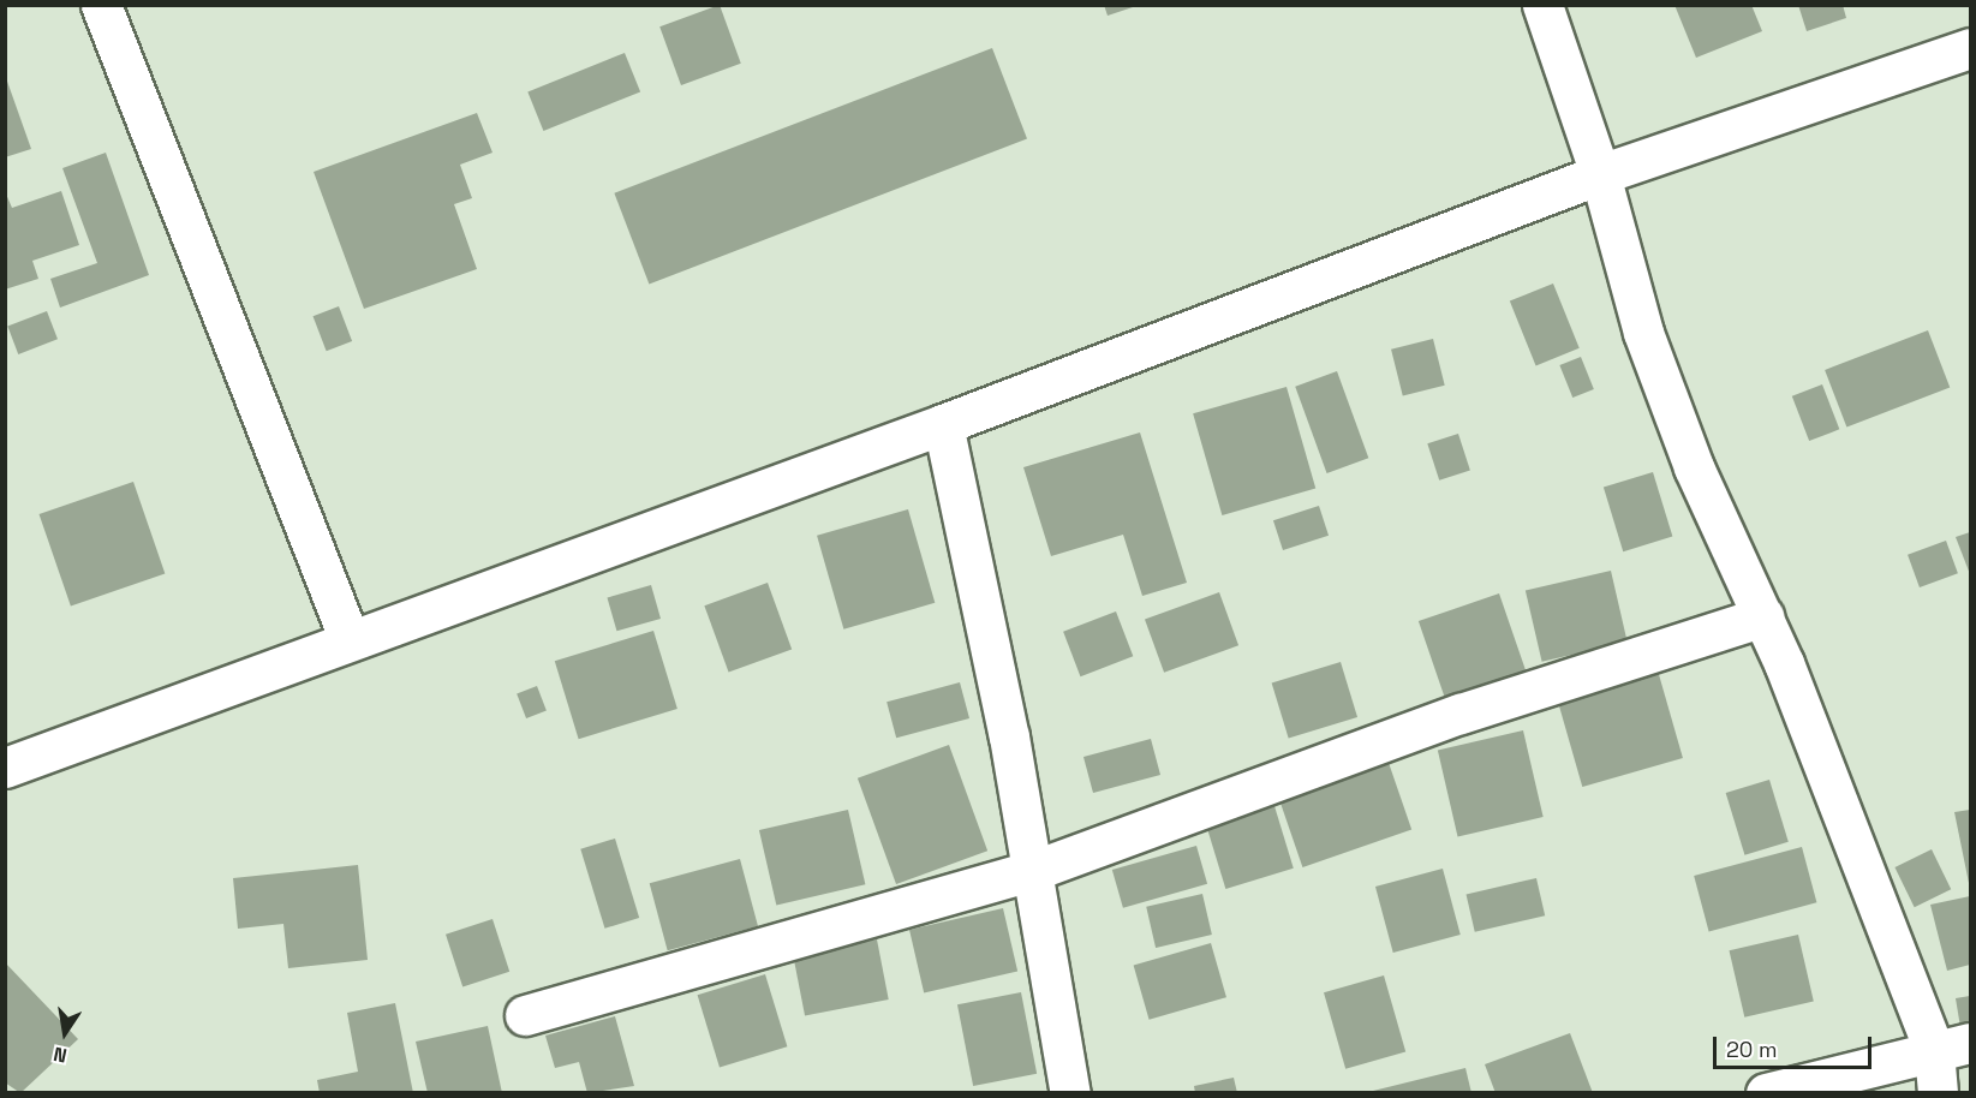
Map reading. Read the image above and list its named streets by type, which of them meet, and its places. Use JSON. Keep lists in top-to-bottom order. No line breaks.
{"scale_bar":"20 m","north":"bottom"}
